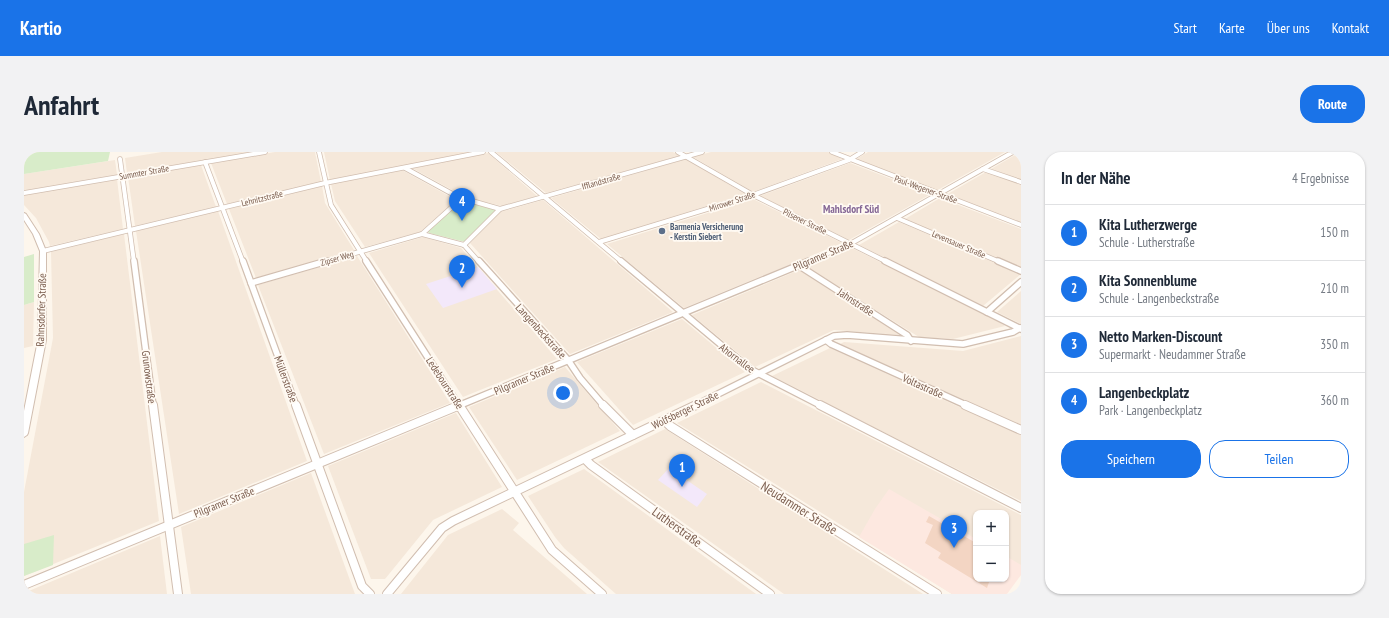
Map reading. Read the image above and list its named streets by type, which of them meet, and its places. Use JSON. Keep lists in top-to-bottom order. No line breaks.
{"streets":{"street":["Summter Straße","Ifflandstraße","Paul-Wegener-Straße","Lehnitzstraße","Mirower Straße","Pilsener Straße","Levensauer Straße","Pilgramer Straße","Zipser Weg","Jahnstraße","Rahnsdorfer Straße","Langenbeckstraße","Ahornallee","Grunowstraße","Müllerstraße","Ledebourstraße","Voltastraße","Wolfsberger Straße","Neudammer Straße","Lutherstraße"]},"crossings":[["Summter Straße","Grunowstraße"],["Summter Straße","Müllerstraße"],["Ifflandstraße","Pilsener Straße"],["Ifflandstraße","Ahornallee"],["Paul-Wegener-Straße","Mirower Straße"],["Paul-Wegener-Straße","Pilgramer Straße"],["Lehnitzstraße","Rahnsdorfer Straße"],["Lehnitzstraße","Grunowstraße"],["Lehnitzstraße","Müllerstraße"],["Lehnitzstraße","Ledebourstraße"],["Mirower Straße","Pilsener Straße"],["Mirower Straße","Ahornallee"],["Pilsener Straße","Pilgramer Straße"],["Pilsener Straße","Wolfsberger Straße"],["Levensauer Straße","Pilgramer Straße"],["Pilgramer Straße","Jahnstraße"],["Pilgramer Straße","Langenbeckstraße"],["Pilgramer Straße","Ahornallee"],["Pilgramer Straße","Grunowstraße"],["Pilgramer Straße","Müllerstraße"],["Pilgramer Straße","Ledebourstraße"],["Zipser Weg","Müllerstraße"],["Zipser Weg","Ledebourstraße"],["Jahnstraße","Wolfsberger Straße"],["Langenbeckstraße","Wolfsberger Straße"],["Ahornallee","Wolfsberger Straße"],["Ledebourstraße","Wolfsberger Straße"],["Voltastraße","Wolfsberger Straße"],["Wolfsberger Straße","Neudammer Straße"],["Wolfsberger Straße","Lutherstraße"]],"districts":["Mahlsdorf Süd"],"places":["Barmenia Versicherung - Kerstin Siebert"],"page":{"header":"Kartio","nav":["Start","Karte","Über uns","Kontakt"],"buttons":["Route",["Speichern","Teilen"]],"title":"Anfahrt","heading":["In der Nähe","4 Ergebnisse"],"pins":["4","2","1","3"],"list":[{"mark":"1","name":"Kita Lutherzwerge","note":"Schule · Lutherstraße","value":"150 m"},{"mark":"2","name":"Kita Sonnenblume","note":"Schule · Langenbeckstraße","value":"210 m"},{"mark":"3","name":"Netto Marken-Discount","note":"Supermarkt · Neudammer Straße","value":"350 m"},{"mark":"4","name":"Langenbeckplatz","note":"Park · Langenbeckplatz","value":"360 m"}],"map_buttons":["+","−"]}}
